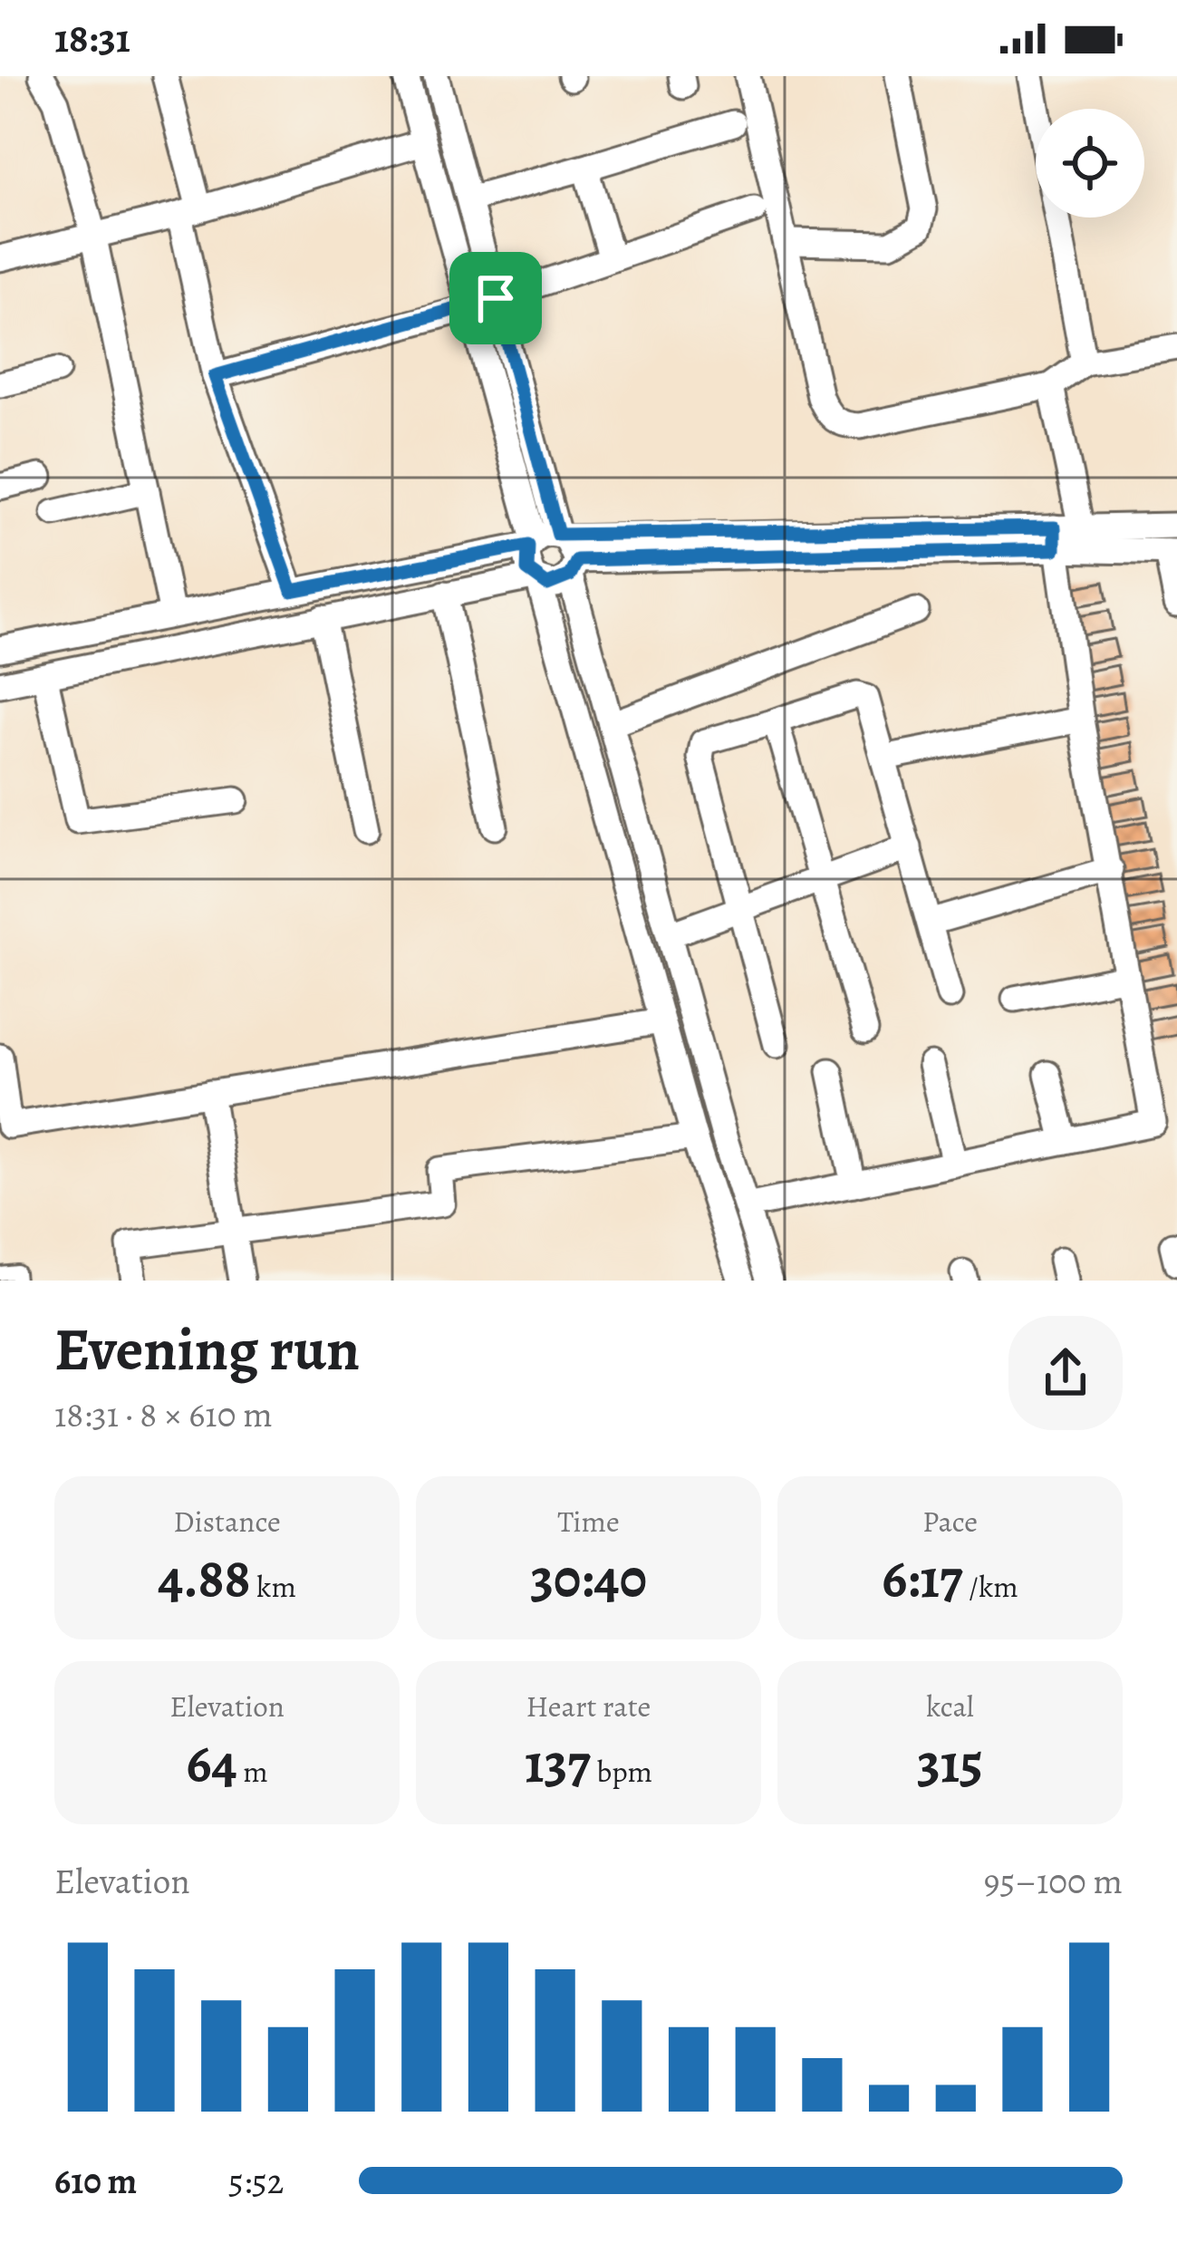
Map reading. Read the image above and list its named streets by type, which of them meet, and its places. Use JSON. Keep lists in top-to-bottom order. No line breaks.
{"page":{"status":"18:31","heading":["Evening run","18:31 · 8 × 610 m"],"stats":[["Distance","4.88 km"],["Time","30:40"],["Pace","6:17 /km"],["Elevation","64 m"],["Heart rate","137 bpm"],["kcal","315"]],"chart":["Elevation","95–100 m"],"list":[{"name":"610 m","note":"5:52"}]}}
